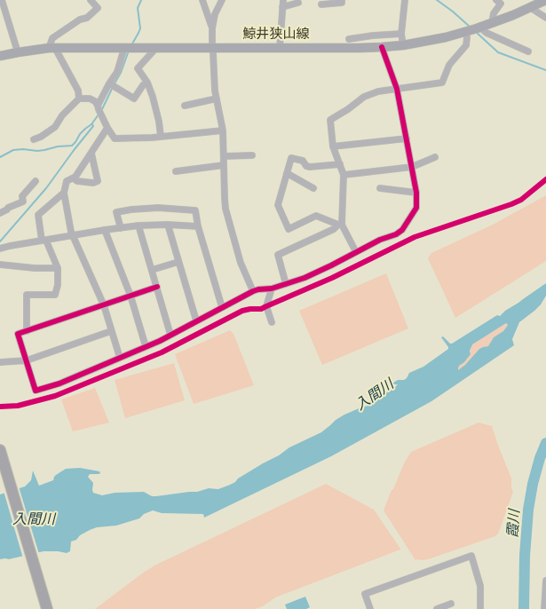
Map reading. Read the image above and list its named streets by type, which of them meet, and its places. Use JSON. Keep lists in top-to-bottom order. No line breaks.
{"streets":{"main road":["鯨井狭山線"]},"water":["入間川","霞川"]}
